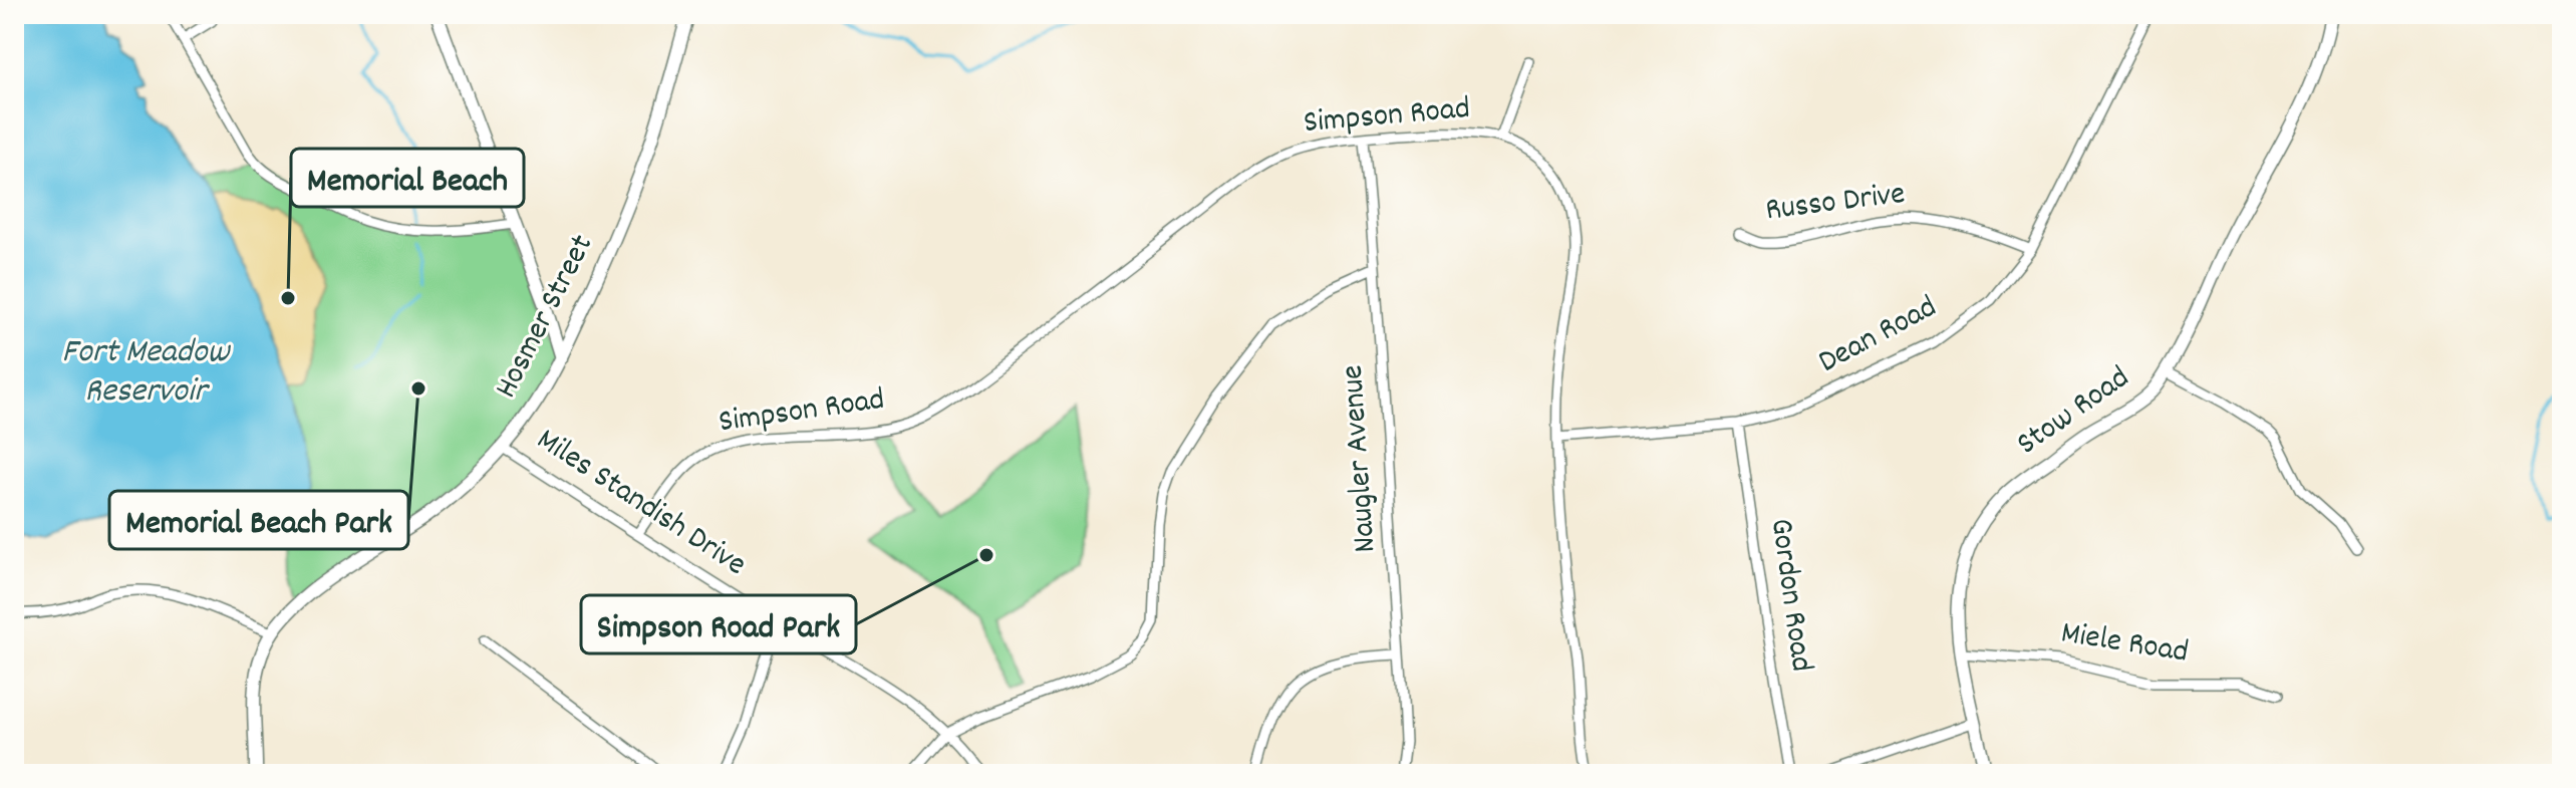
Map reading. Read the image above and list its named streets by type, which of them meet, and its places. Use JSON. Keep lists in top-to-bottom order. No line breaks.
{"streets":{"street":["Simpson Road","Russo Drive","Hosmer Street","Dean Road","Stow Road","Naugler Avenue","Miles Standish Drive","Gordon Road","Miele Road"]},"crossings":[["Simpson Road","Dean Road"],["Simpson Road","Naugler Avenue"],["Simpson Road","Miles Standish Drive"],["Russo Drive","Dean Road"],["Hosmer Street","Miles Standish Drive"],["Dean Road","Gordon Road"],["Stow Road","Miele Road"]],"water":["Fort Meadow Reservoir"],"places":["Memorial Beach","Memorial Beach Park","Simpson Road Park"]}
